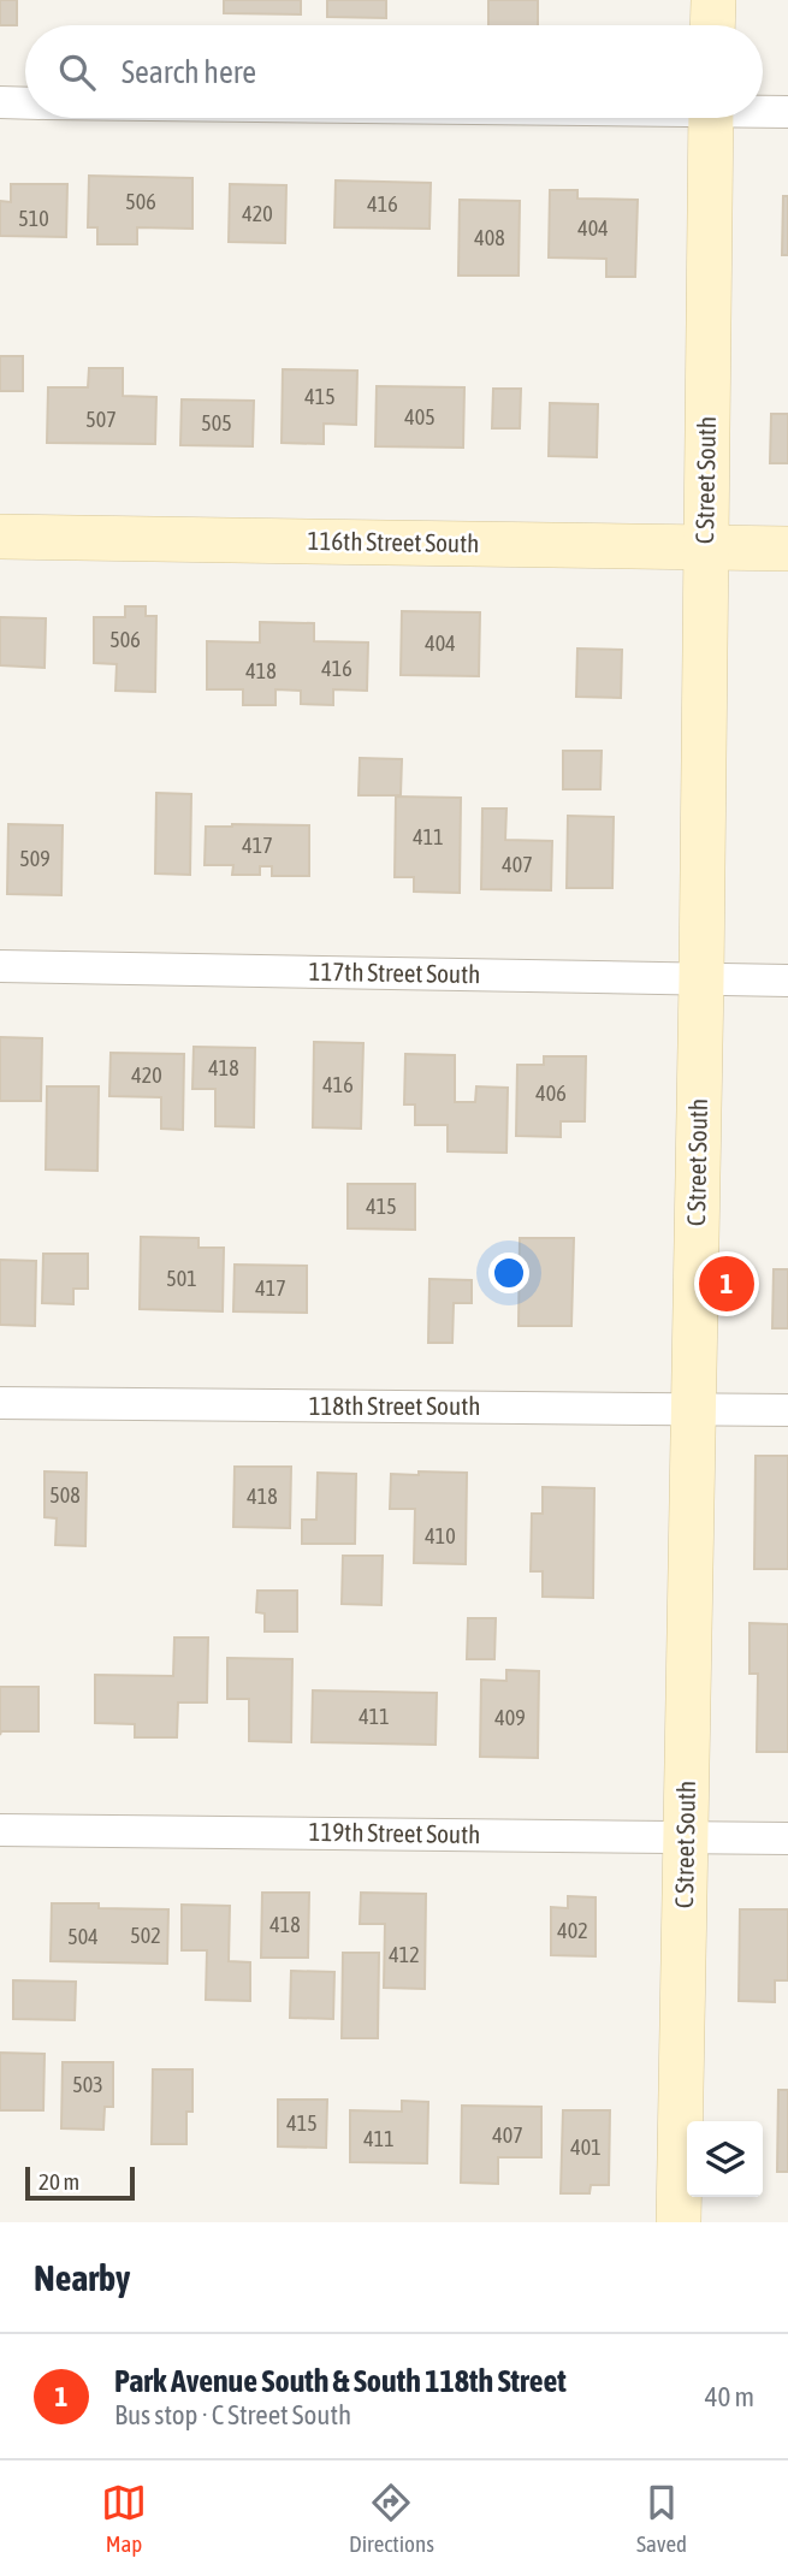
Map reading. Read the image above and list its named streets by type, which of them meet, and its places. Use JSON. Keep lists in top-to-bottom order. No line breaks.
{"streets":{"main road":["C Street South","116th Street South"],"street":["117th Street South","118th Street South","119th Street South"]},"crossings":[["C Street South","116th Street South"],["C Street South","117th Street South"],["C Street South","118th Street South"],["C Street South","119th Street South"]],"house_numbers":["506","416","420","510","404","408","415","405","507","505","506","404","416","418","411","417","509","407","418","420","416","406","415","501","417","508","418","410","411","409","418","402","502","504","412","503","415","407","411","401"],"scale_bar":"20 m","page":{"search":"Search here","pins":"1","scale":"20 m","heading":"Nearby","list":[{"mark":"1","name":"Park Avenue South & South 118th Street","note":"Bus stop · C Street South","value":"40 m"}],"nav":["Map","Directions","Saved"]}}
